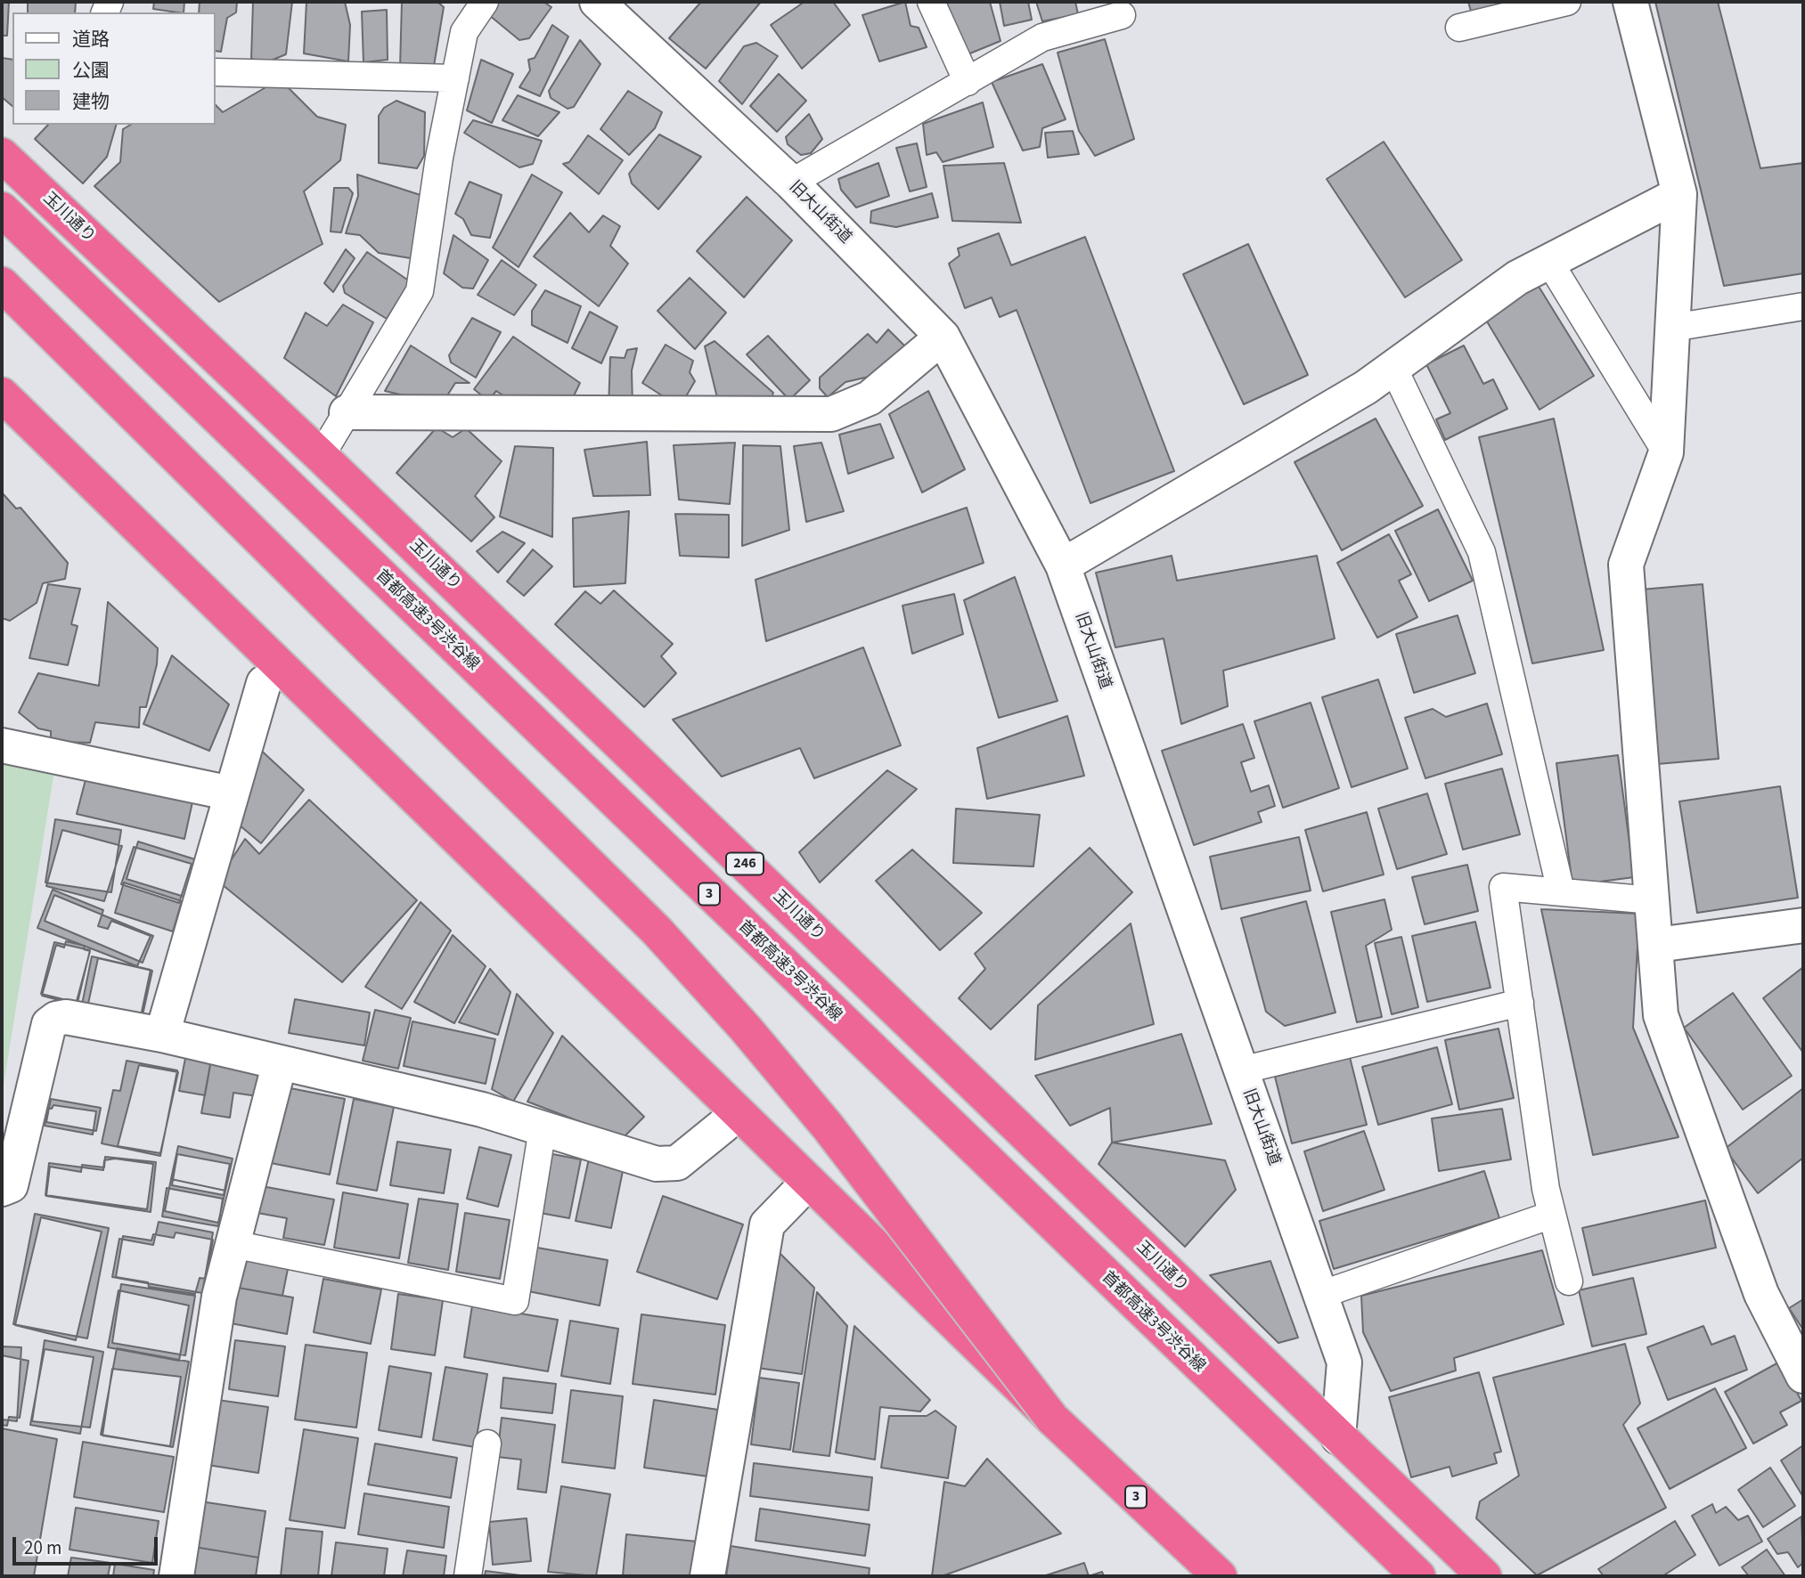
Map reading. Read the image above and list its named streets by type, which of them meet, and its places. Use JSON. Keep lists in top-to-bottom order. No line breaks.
{"streets":{"highway":["玉川通り","首都高速3号渋谷線","246","3"],"street":["旧大山街道"]},"crossings":[["旧大山街道","玉川通り"]],"legend":["道路","公園","建物"],"scale_bar":"20 m"}
